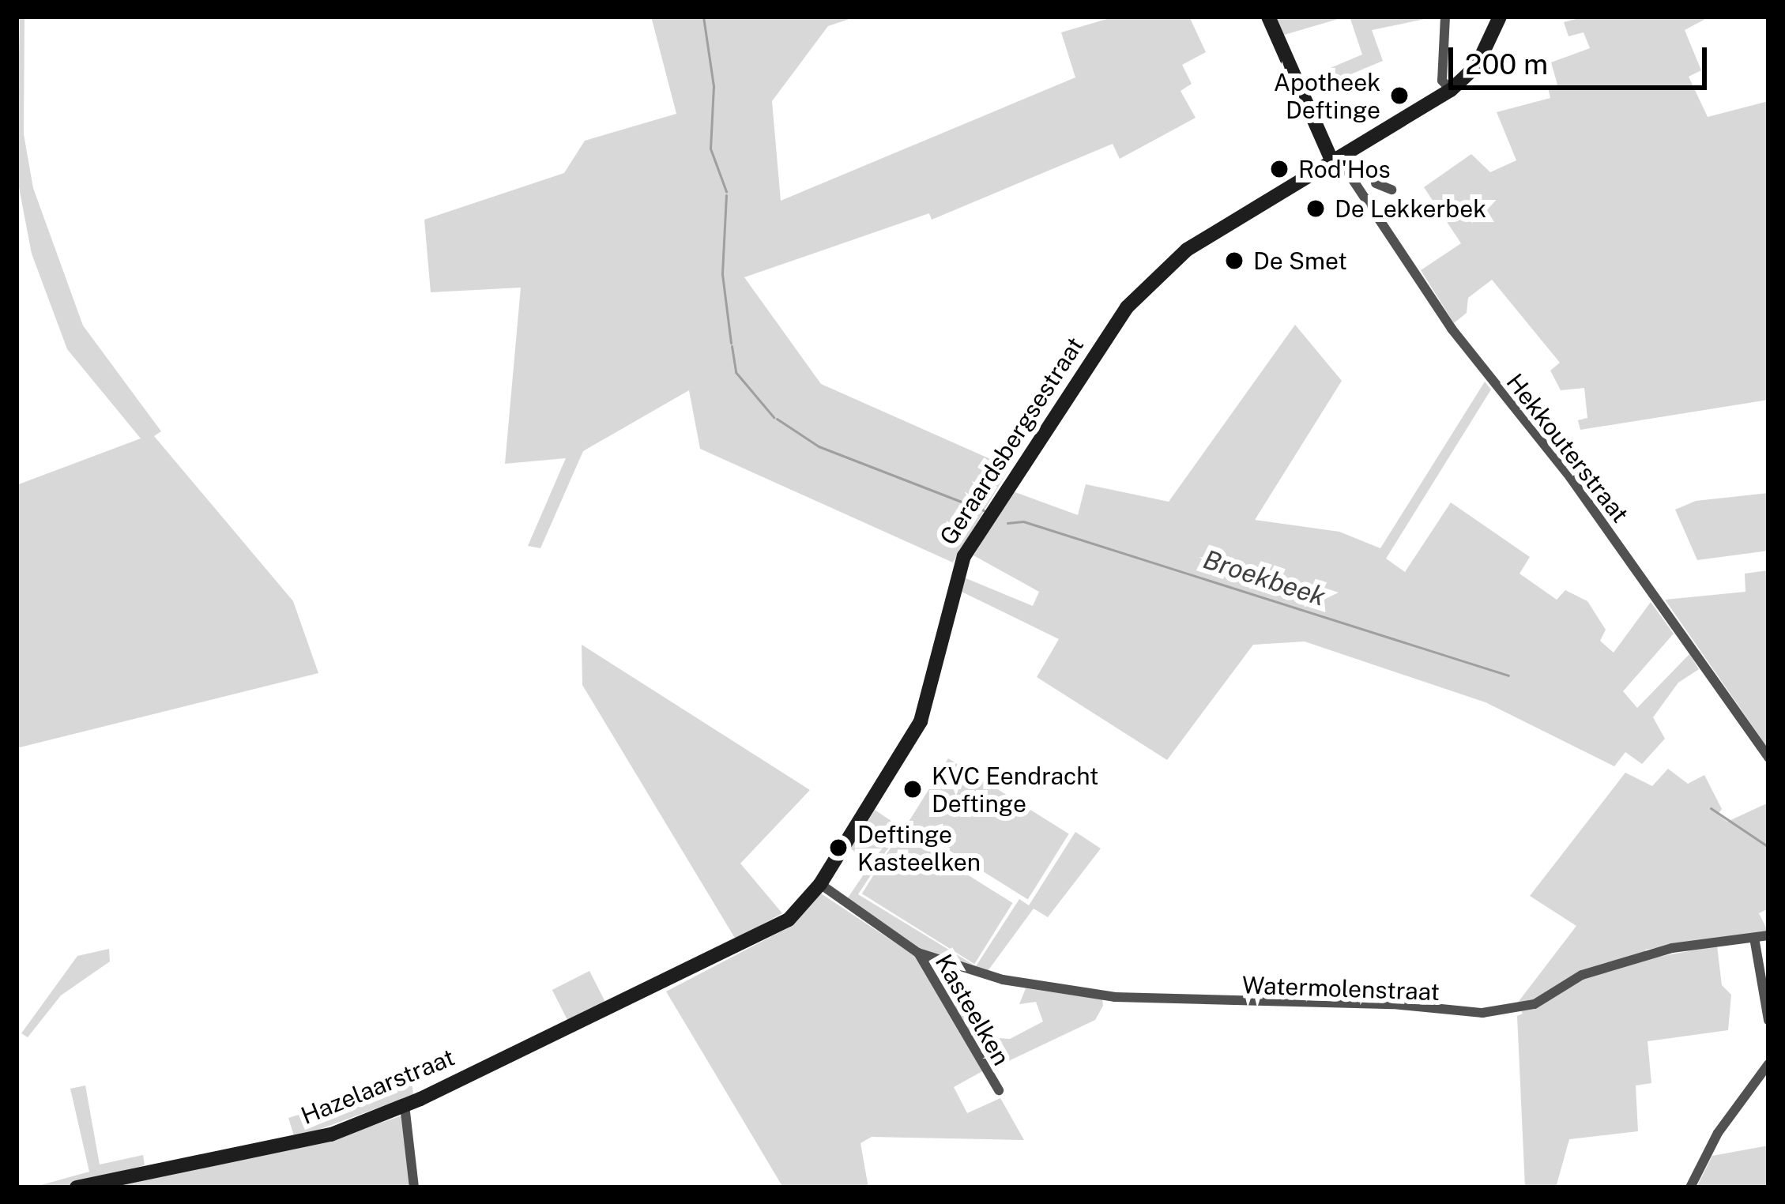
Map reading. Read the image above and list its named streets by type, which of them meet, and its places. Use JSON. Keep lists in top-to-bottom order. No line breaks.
{"streets":{"street":["Geraardsbergsestraat","Hekkouterstraat","Watermolenstraat","Kasteelken","Hazelaarstraat"]},"crossings":[["Geraardsbergsestraat","Hekkouterstraat"],["Geraardsbergsestraat","Kasteelken"],["Geraardsbergsestraat","Hazelaarstraat"],["Watermolenstraat","Kasteelken"]],"water":["Broekbeek"],"places":["Apotheek Deftinge","Rod'Hos","De Lekkerbek","De Smet","KVC Eendracht Deftinge","Deftinge Kasteelken"],"scale_bar":"200 m"}
